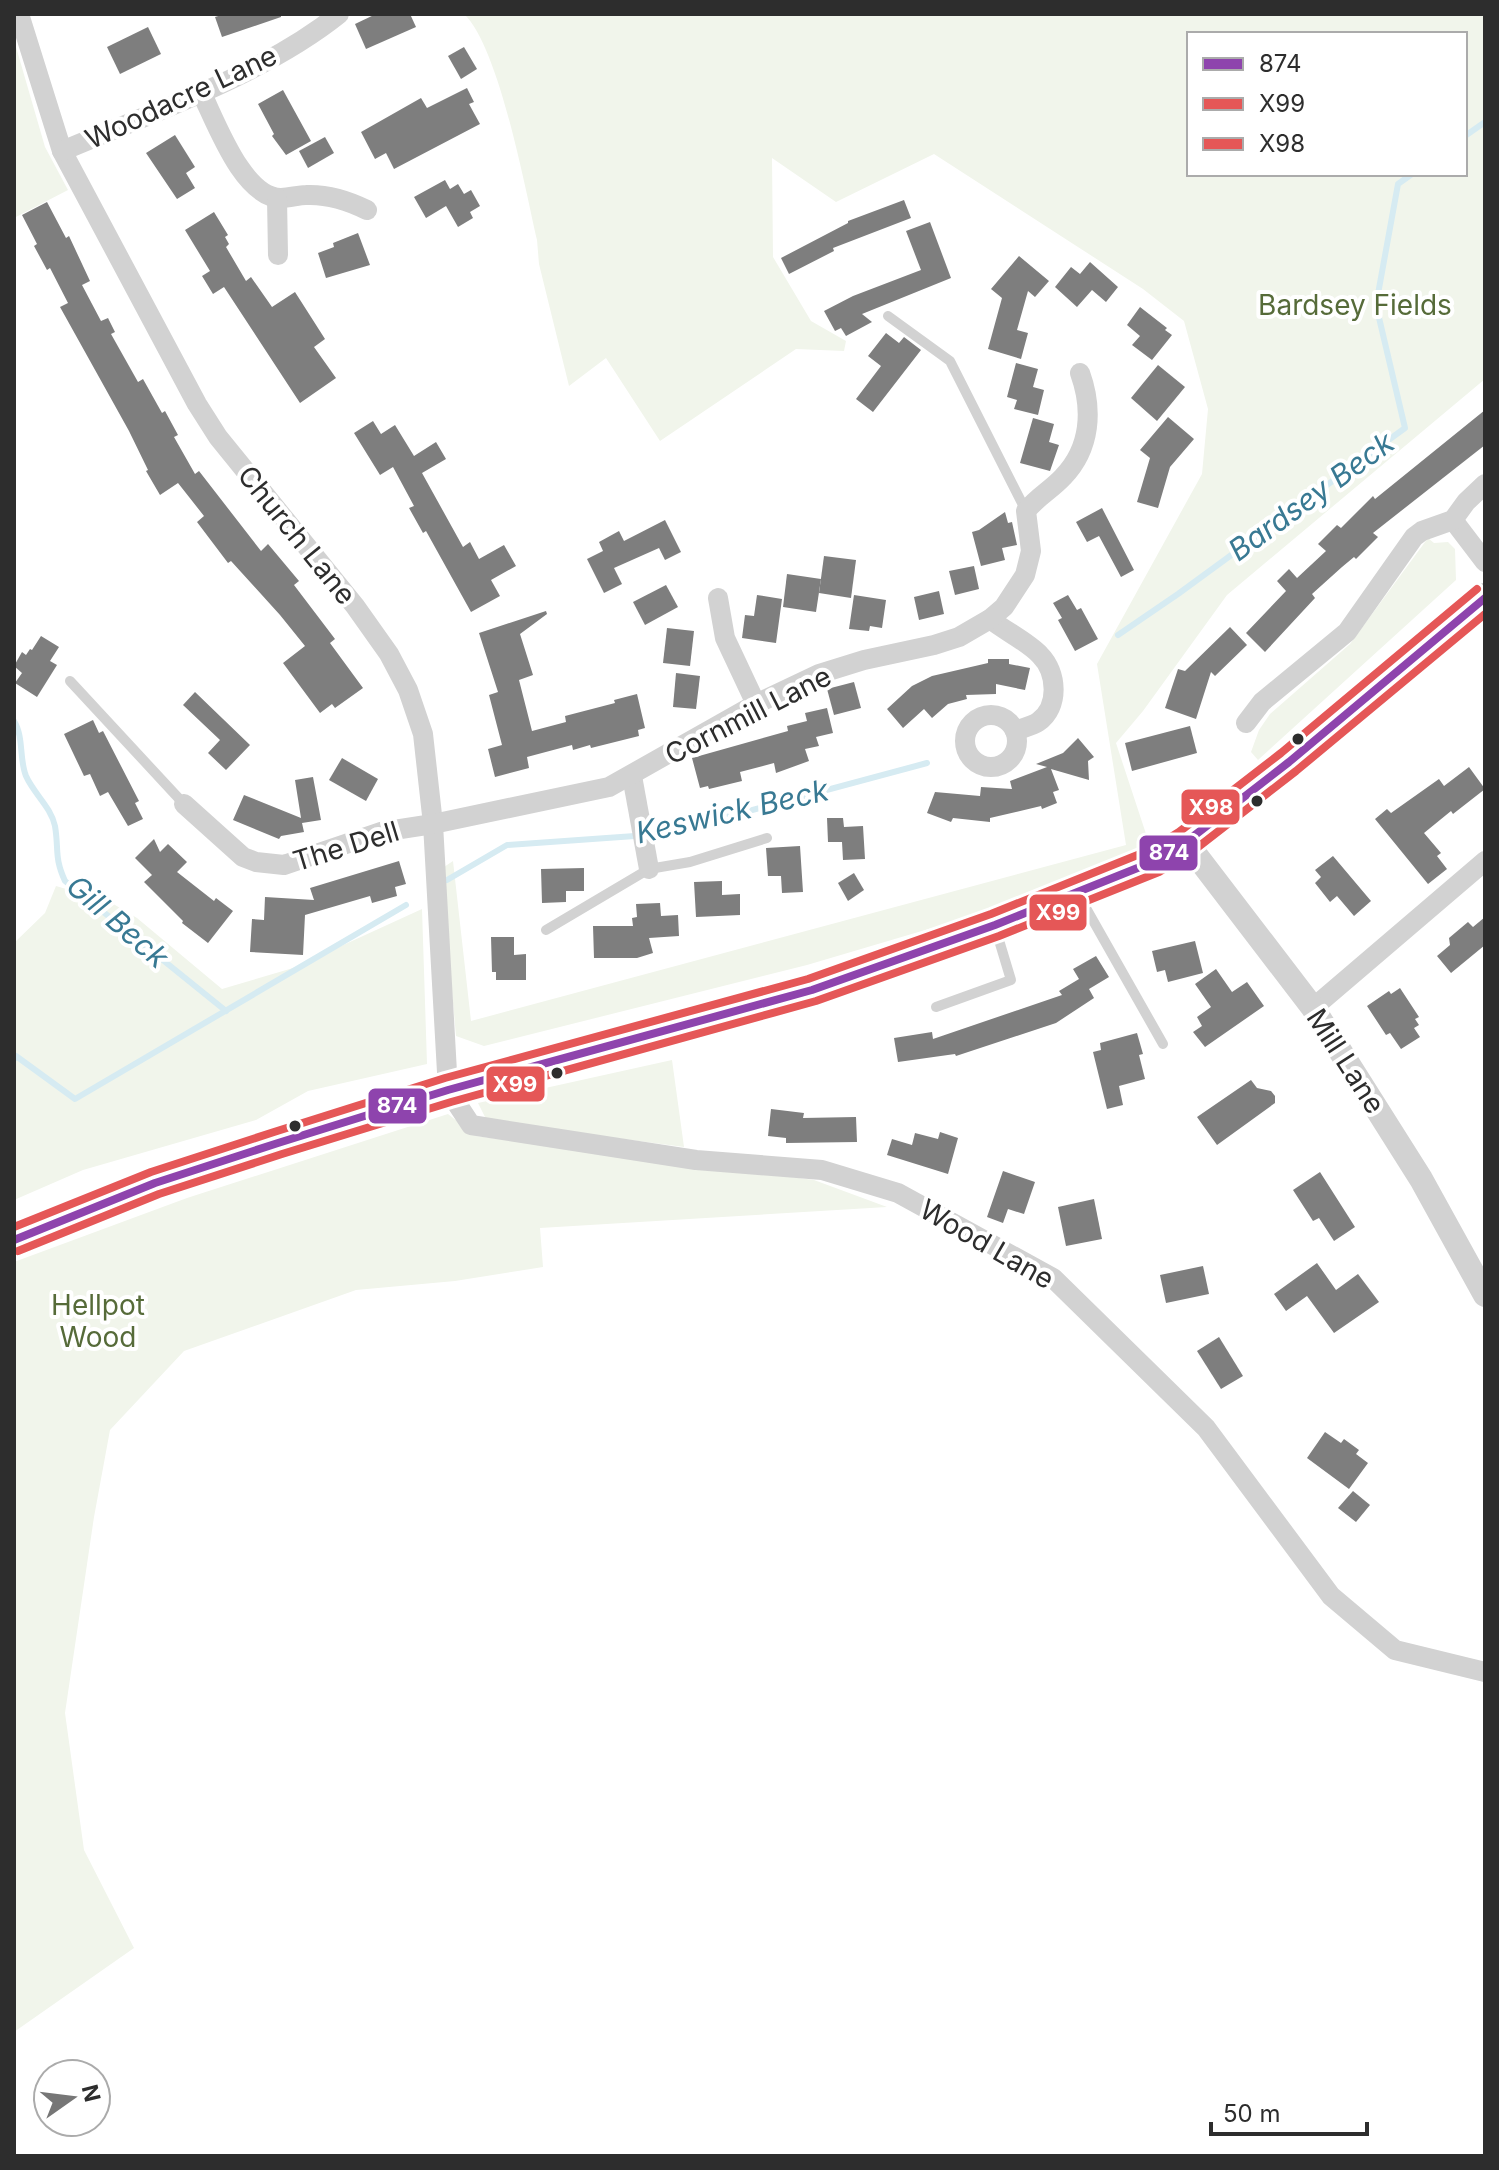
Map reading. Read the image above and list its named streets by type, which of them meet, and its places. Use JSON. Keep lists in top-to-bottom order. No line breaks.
{"streets":{"street":["Woodacre Lane","Church Lane","Cornmill Lane","The Dell","Mill Lane","Wood Lane"]},"crossings":[["Woodacre Lane","Church Lane"],["Church Lane","Cornmill Lane"],["Church Lane","The Dell"],["Church Lane","Wood Lane"],["Cornmill Lane","The Dell"]],"water":["Bardsey Beck","Keswick Beck","Gill Beck"],"parks":["Bardsey Fields","Hellpot Wood"],"lines":["transit line X98","transit line 874","transit line X99"],"legend":["874","X99","X98"],"scale_bar":"50 m","north":"right"}
